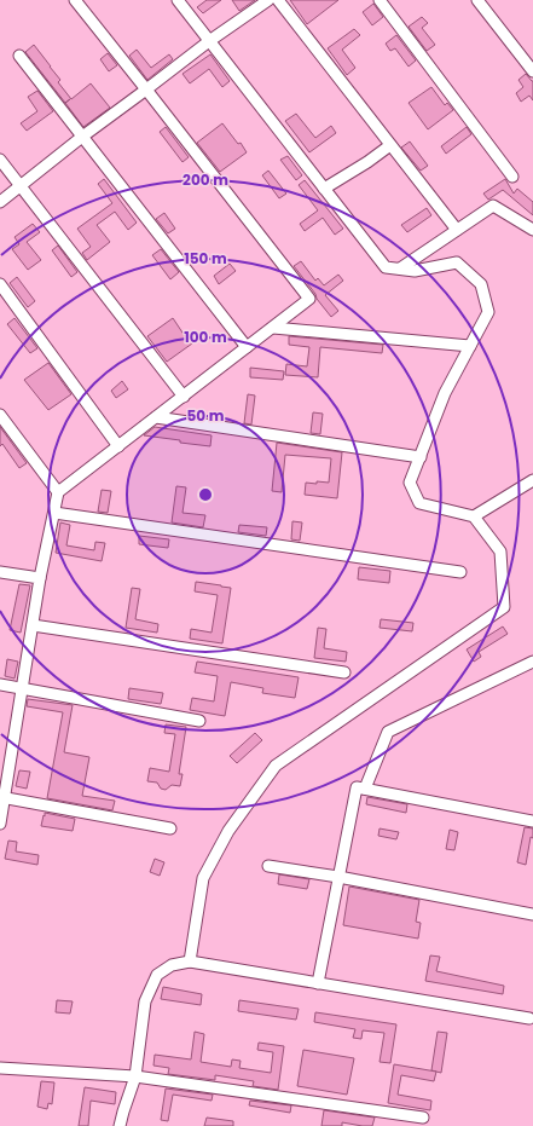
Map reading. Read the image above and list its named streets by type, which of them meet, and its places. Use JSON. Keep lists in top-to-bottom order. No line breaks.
{"rings":["200 m","150 m","100 m","50 m"]}
